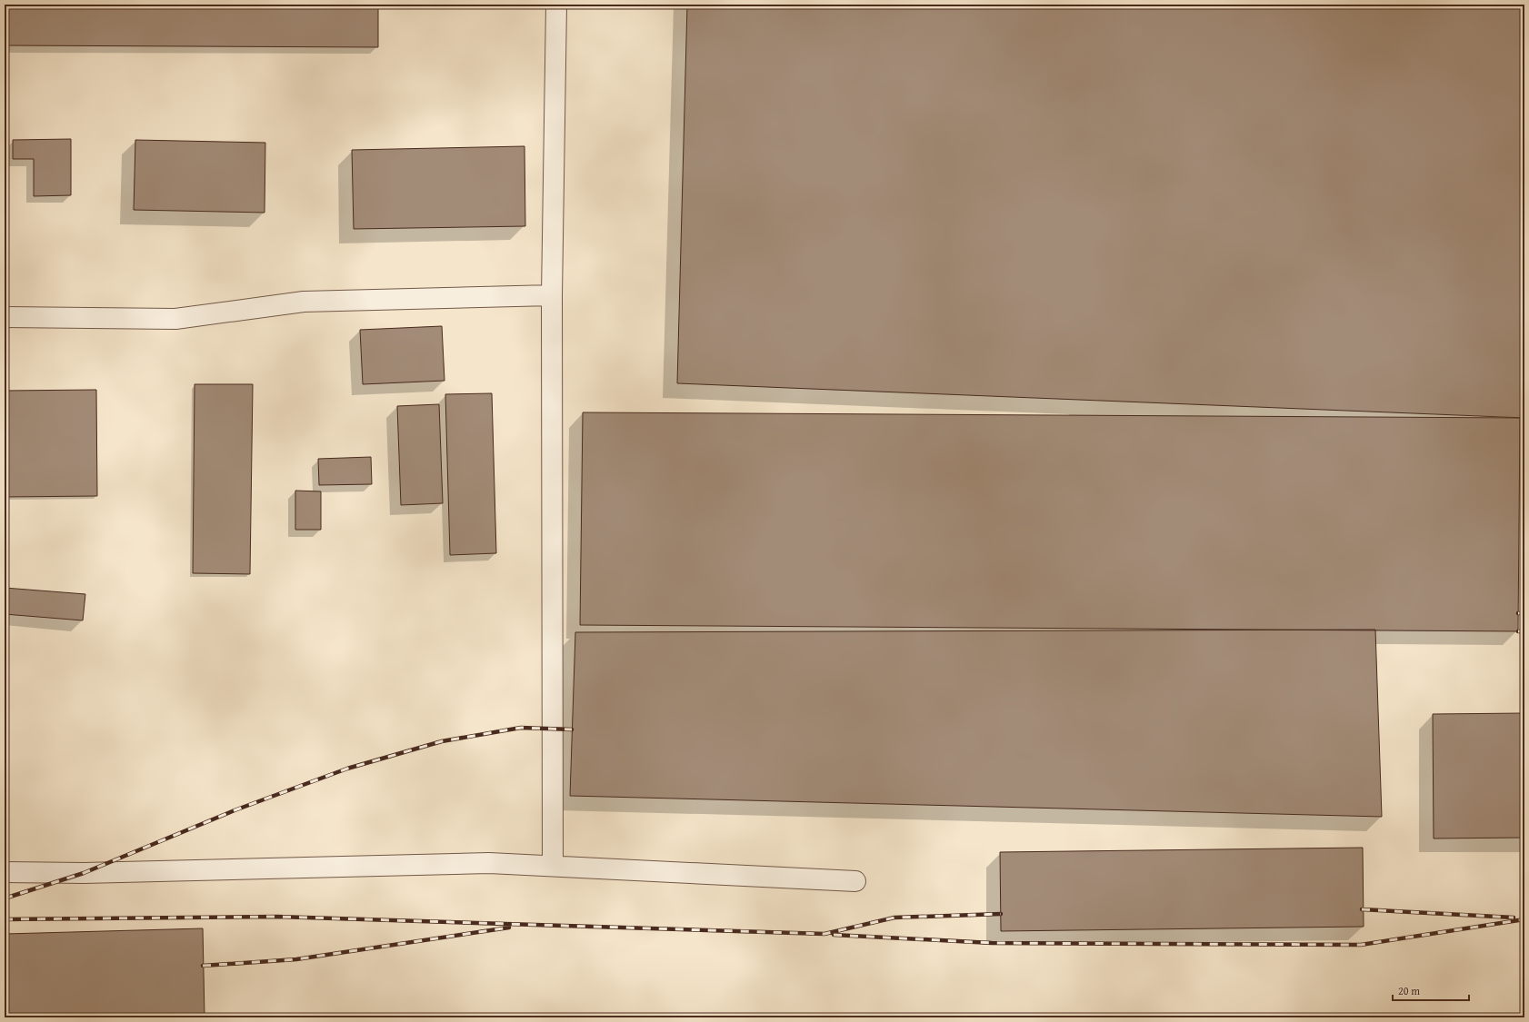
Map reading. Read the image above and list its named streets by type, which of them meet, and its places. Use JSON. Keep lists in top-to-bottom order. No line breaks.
{"scale_bar":"20 m"}
